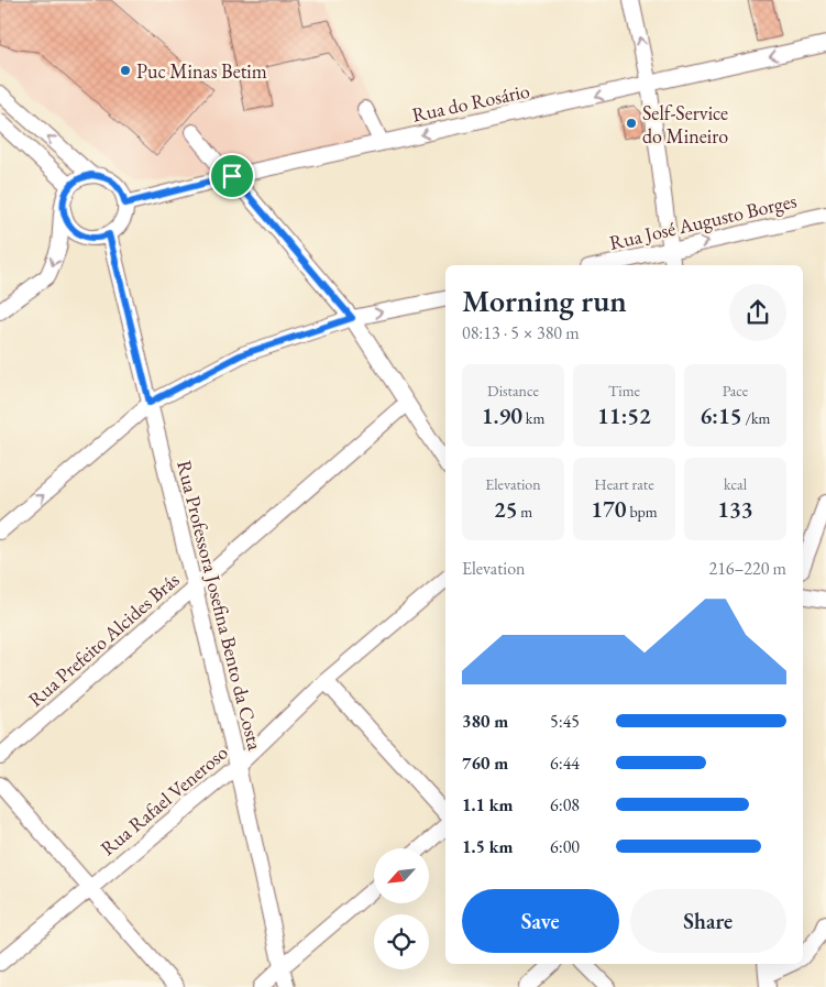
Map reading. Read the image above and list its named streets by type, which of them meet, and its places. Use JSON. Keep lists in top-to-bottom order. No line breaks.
{"streets":{"street":["Rua do Rosário","Rua José Augusto Borges","Rua Professora Josefina Bento da Costa","Rua Prefeito Alcides Brás","Rua Rafael Veneroso"]},"crossings":[["Rua do Rosário","Rua Professora Josefina Bento da Costa"],["Rua Professora Josefina Bento da Costa","Rua Prefeito Alcides Brás"],["Rua Professora Josefina Bento da Costa","Rua Rafael Veneroso"]],"one_way":["Rua do Rosário","Rua José Augusto Borges"],"places":["Puc Minas Betim","Self-Service do Mineiro"],"north":"bottom left","page":{"heading":["Morning run","08:13 · 5 × 380 m"],"stats":[["Distance","1.90 km"],["Time","11:52"],["Pace","6:15 /km"],["Elevation","25 m"],["Heart rate","170 bpm"],["kcal","133"]],"chart":["Elevation","216–220 m"],"list":[{"name":"380 m","note":"5:45"},{"name":"760 m","note":"6:44"},{"name":"1.1 km","note":"6:08"},{"name":"1.5 km","note":"6:00"}],"buttons":["Save","Share"]}}
